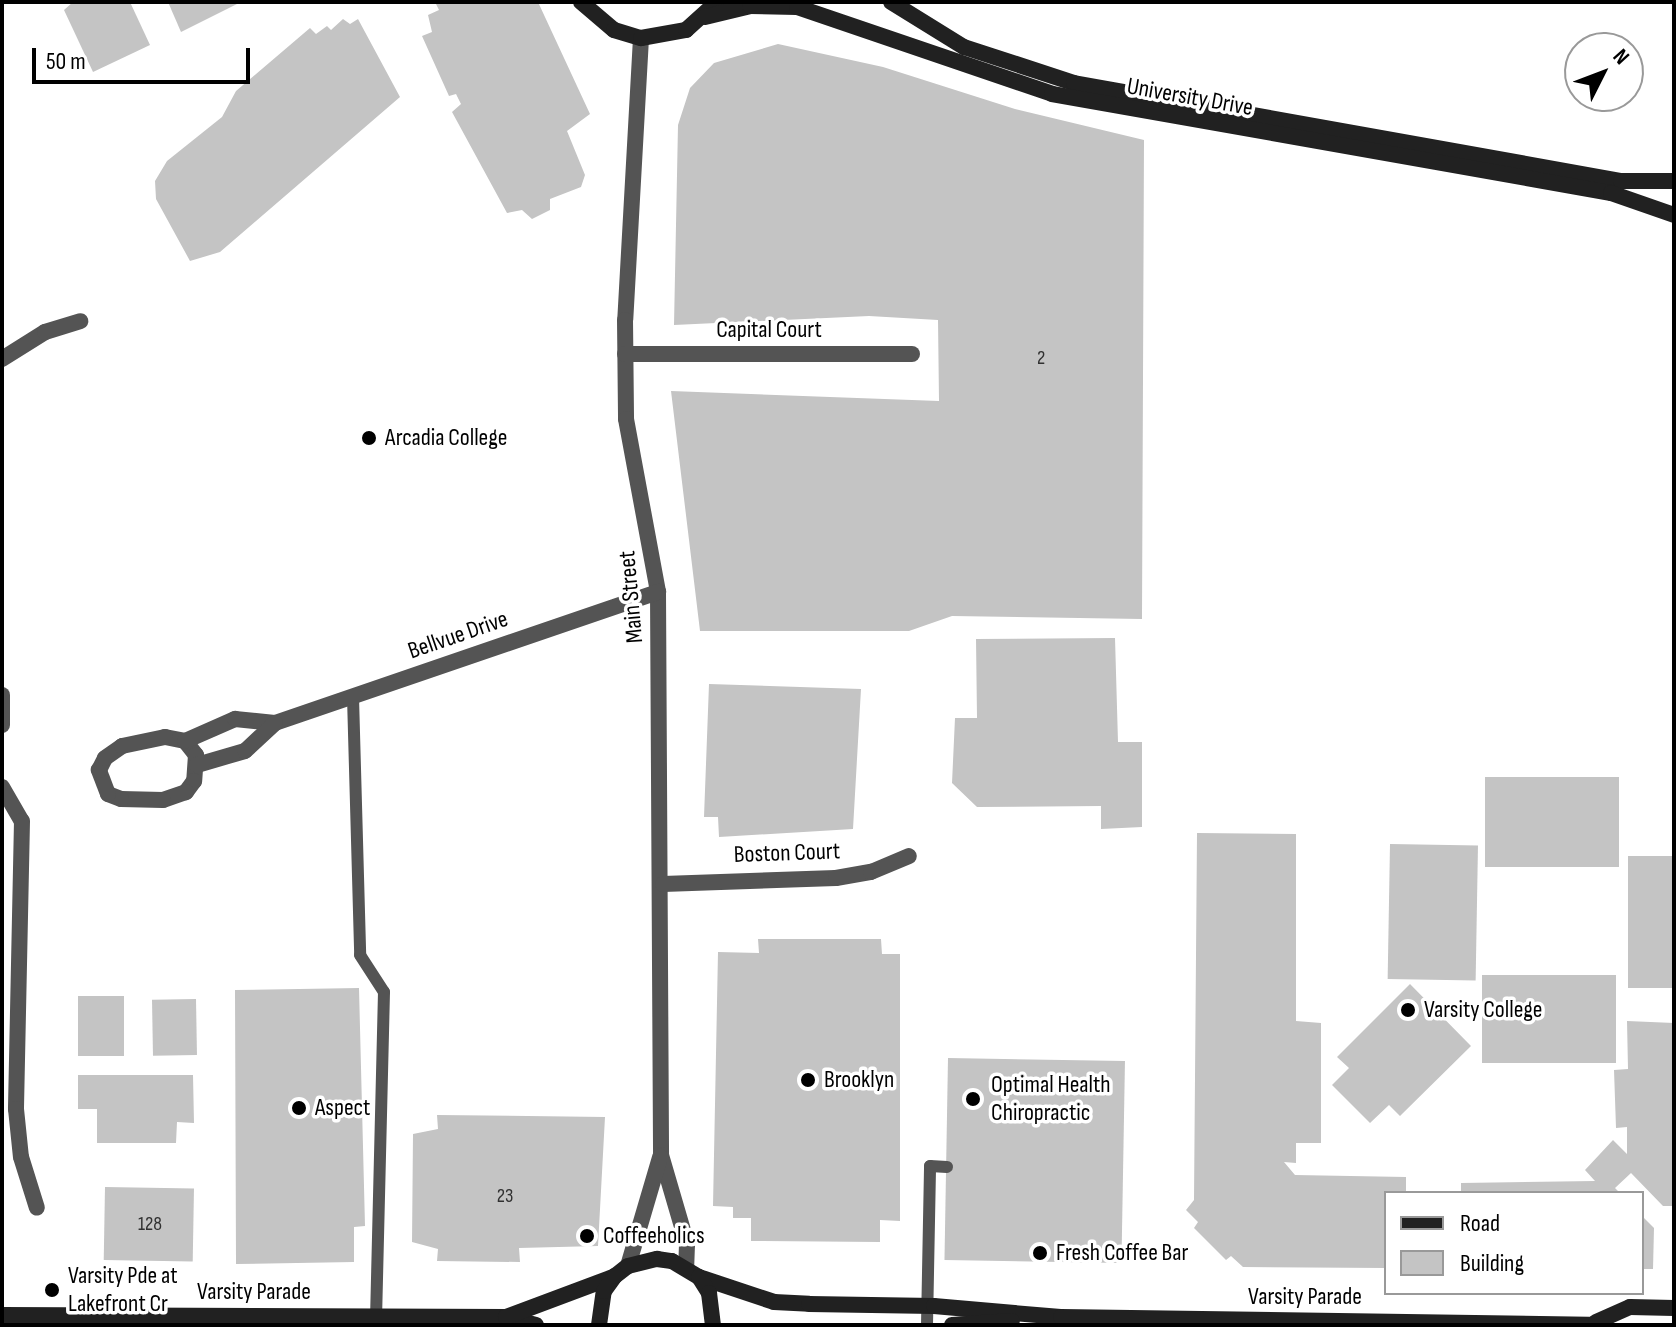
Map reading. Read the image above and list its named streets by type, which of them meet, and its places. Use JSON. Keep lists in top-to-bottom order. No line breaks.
{"streets":{"street":["University Drive","Capital Court","Main Street","Bellvue Drive","Boston Court","Varsity Parade"]},"crossings":[["Capital Court","Main Street"],["Main Street","Bellvue Drive"],["Main Street","Boston Court"]],"places":["Arcadia College","Varsity College","Brooklyn","Optimal Health Chiropractic","Aspect","Coffeeholics","Fresh Coffee Bar","Varsity Pde at Lakefront Cr"],"house_numbers":["2","23","128"],"legend":["Road","Building"],"scale_bar":"50 m","north":"top right"}
